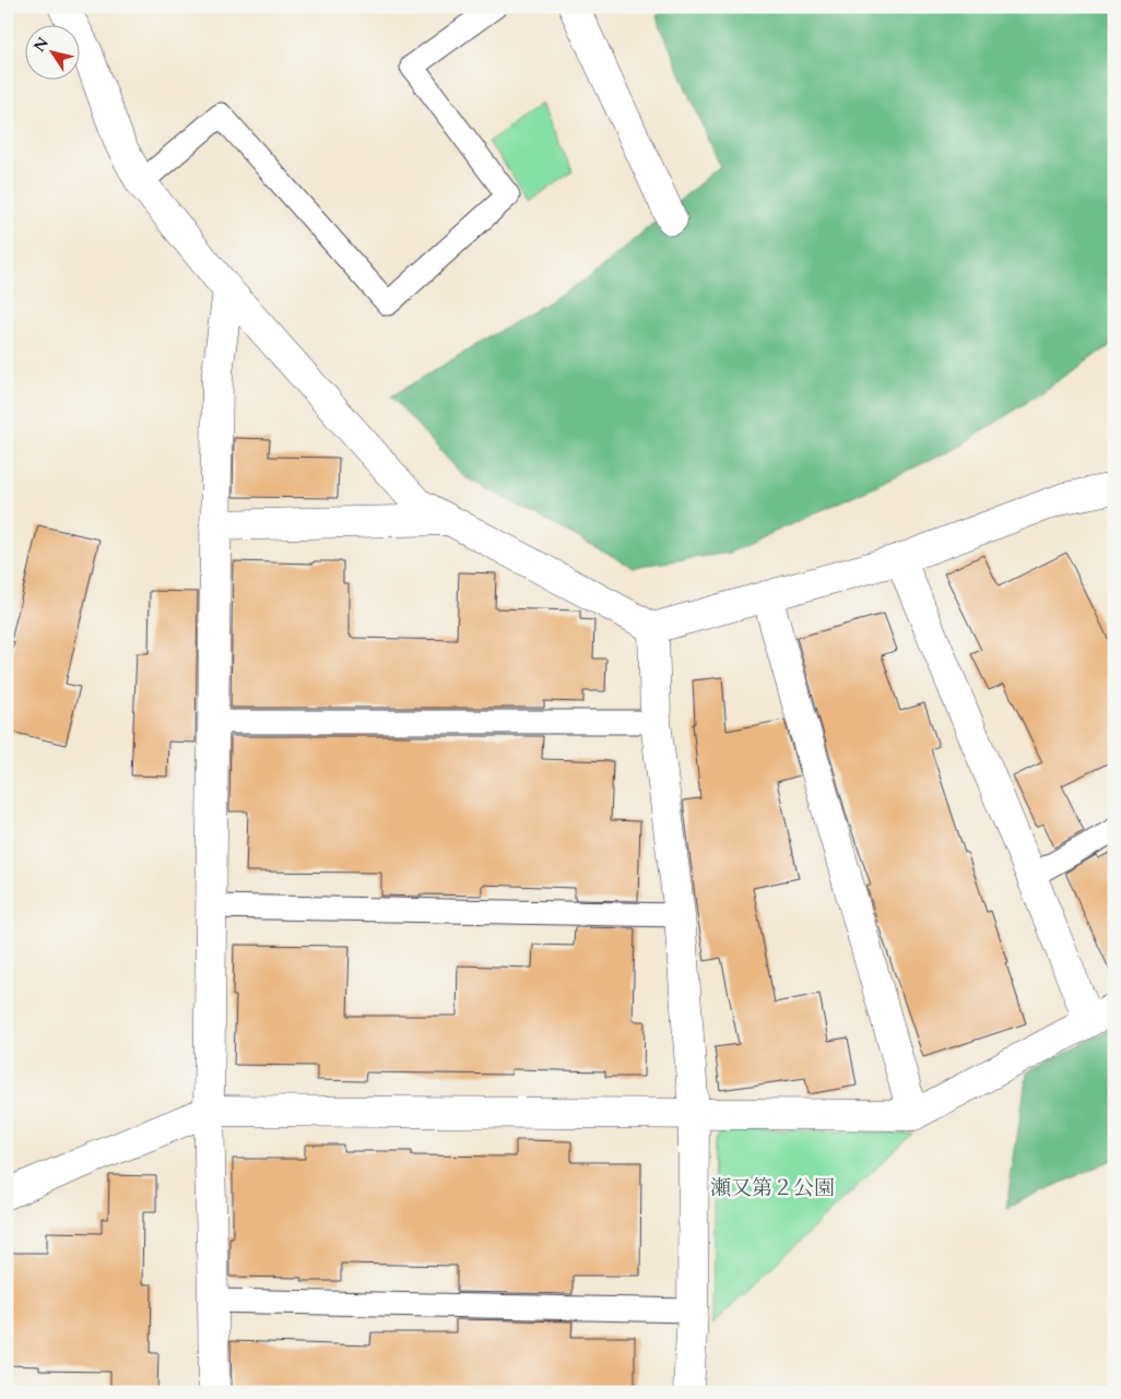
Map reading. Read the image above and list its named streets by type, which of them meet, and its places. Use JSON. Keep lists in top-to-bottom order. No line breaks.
{"parks":["瀬又第２公園"],"north":"top left"}
